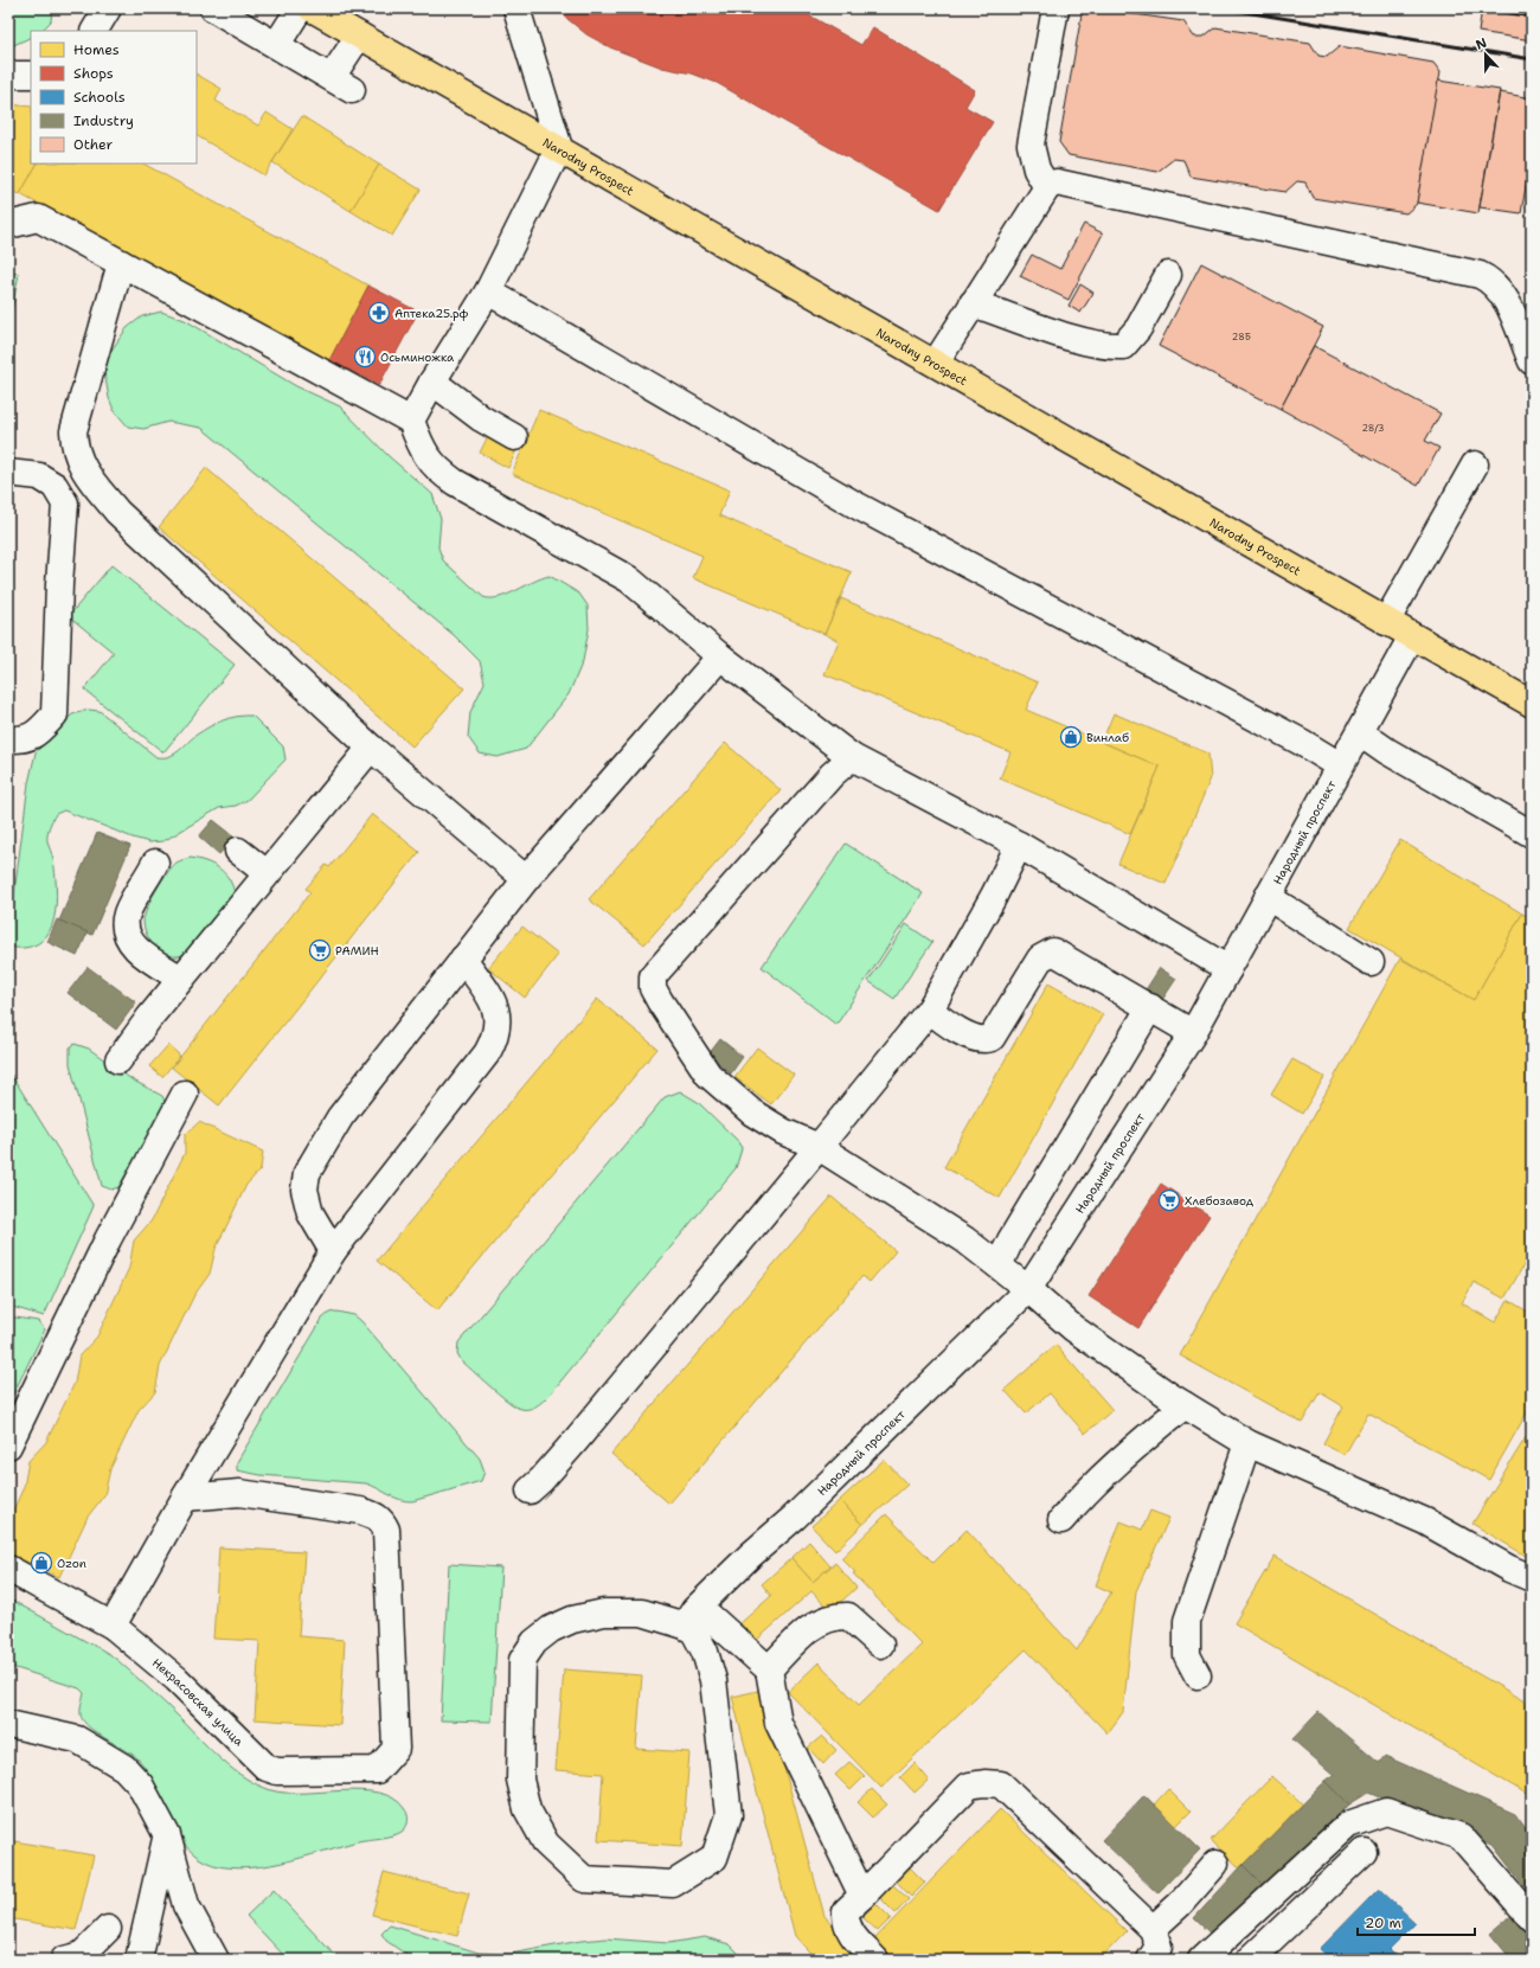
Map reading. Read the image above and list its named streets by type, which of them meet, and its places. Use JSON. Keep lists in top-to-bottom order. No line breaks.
{"streets":{"main road":["Narodny Prospect"],"street":["Народный проспект","Некрасовская улица"]},"crossings":[["Narodny Prospect","Народный проспект"]],"places":{"pharmacy":["Аптека25.рф"],"restaurant":["Осьминожка"],"shop":["Винлаб","Ozon"],"supermarket":["РАМИН","Хлебозавод"]},"house_numbers":["28Б","28/3"],"legend":["Homes","Shops","Schools","Industry","Other"],"scale_bar":"20 m","north":"top"}
